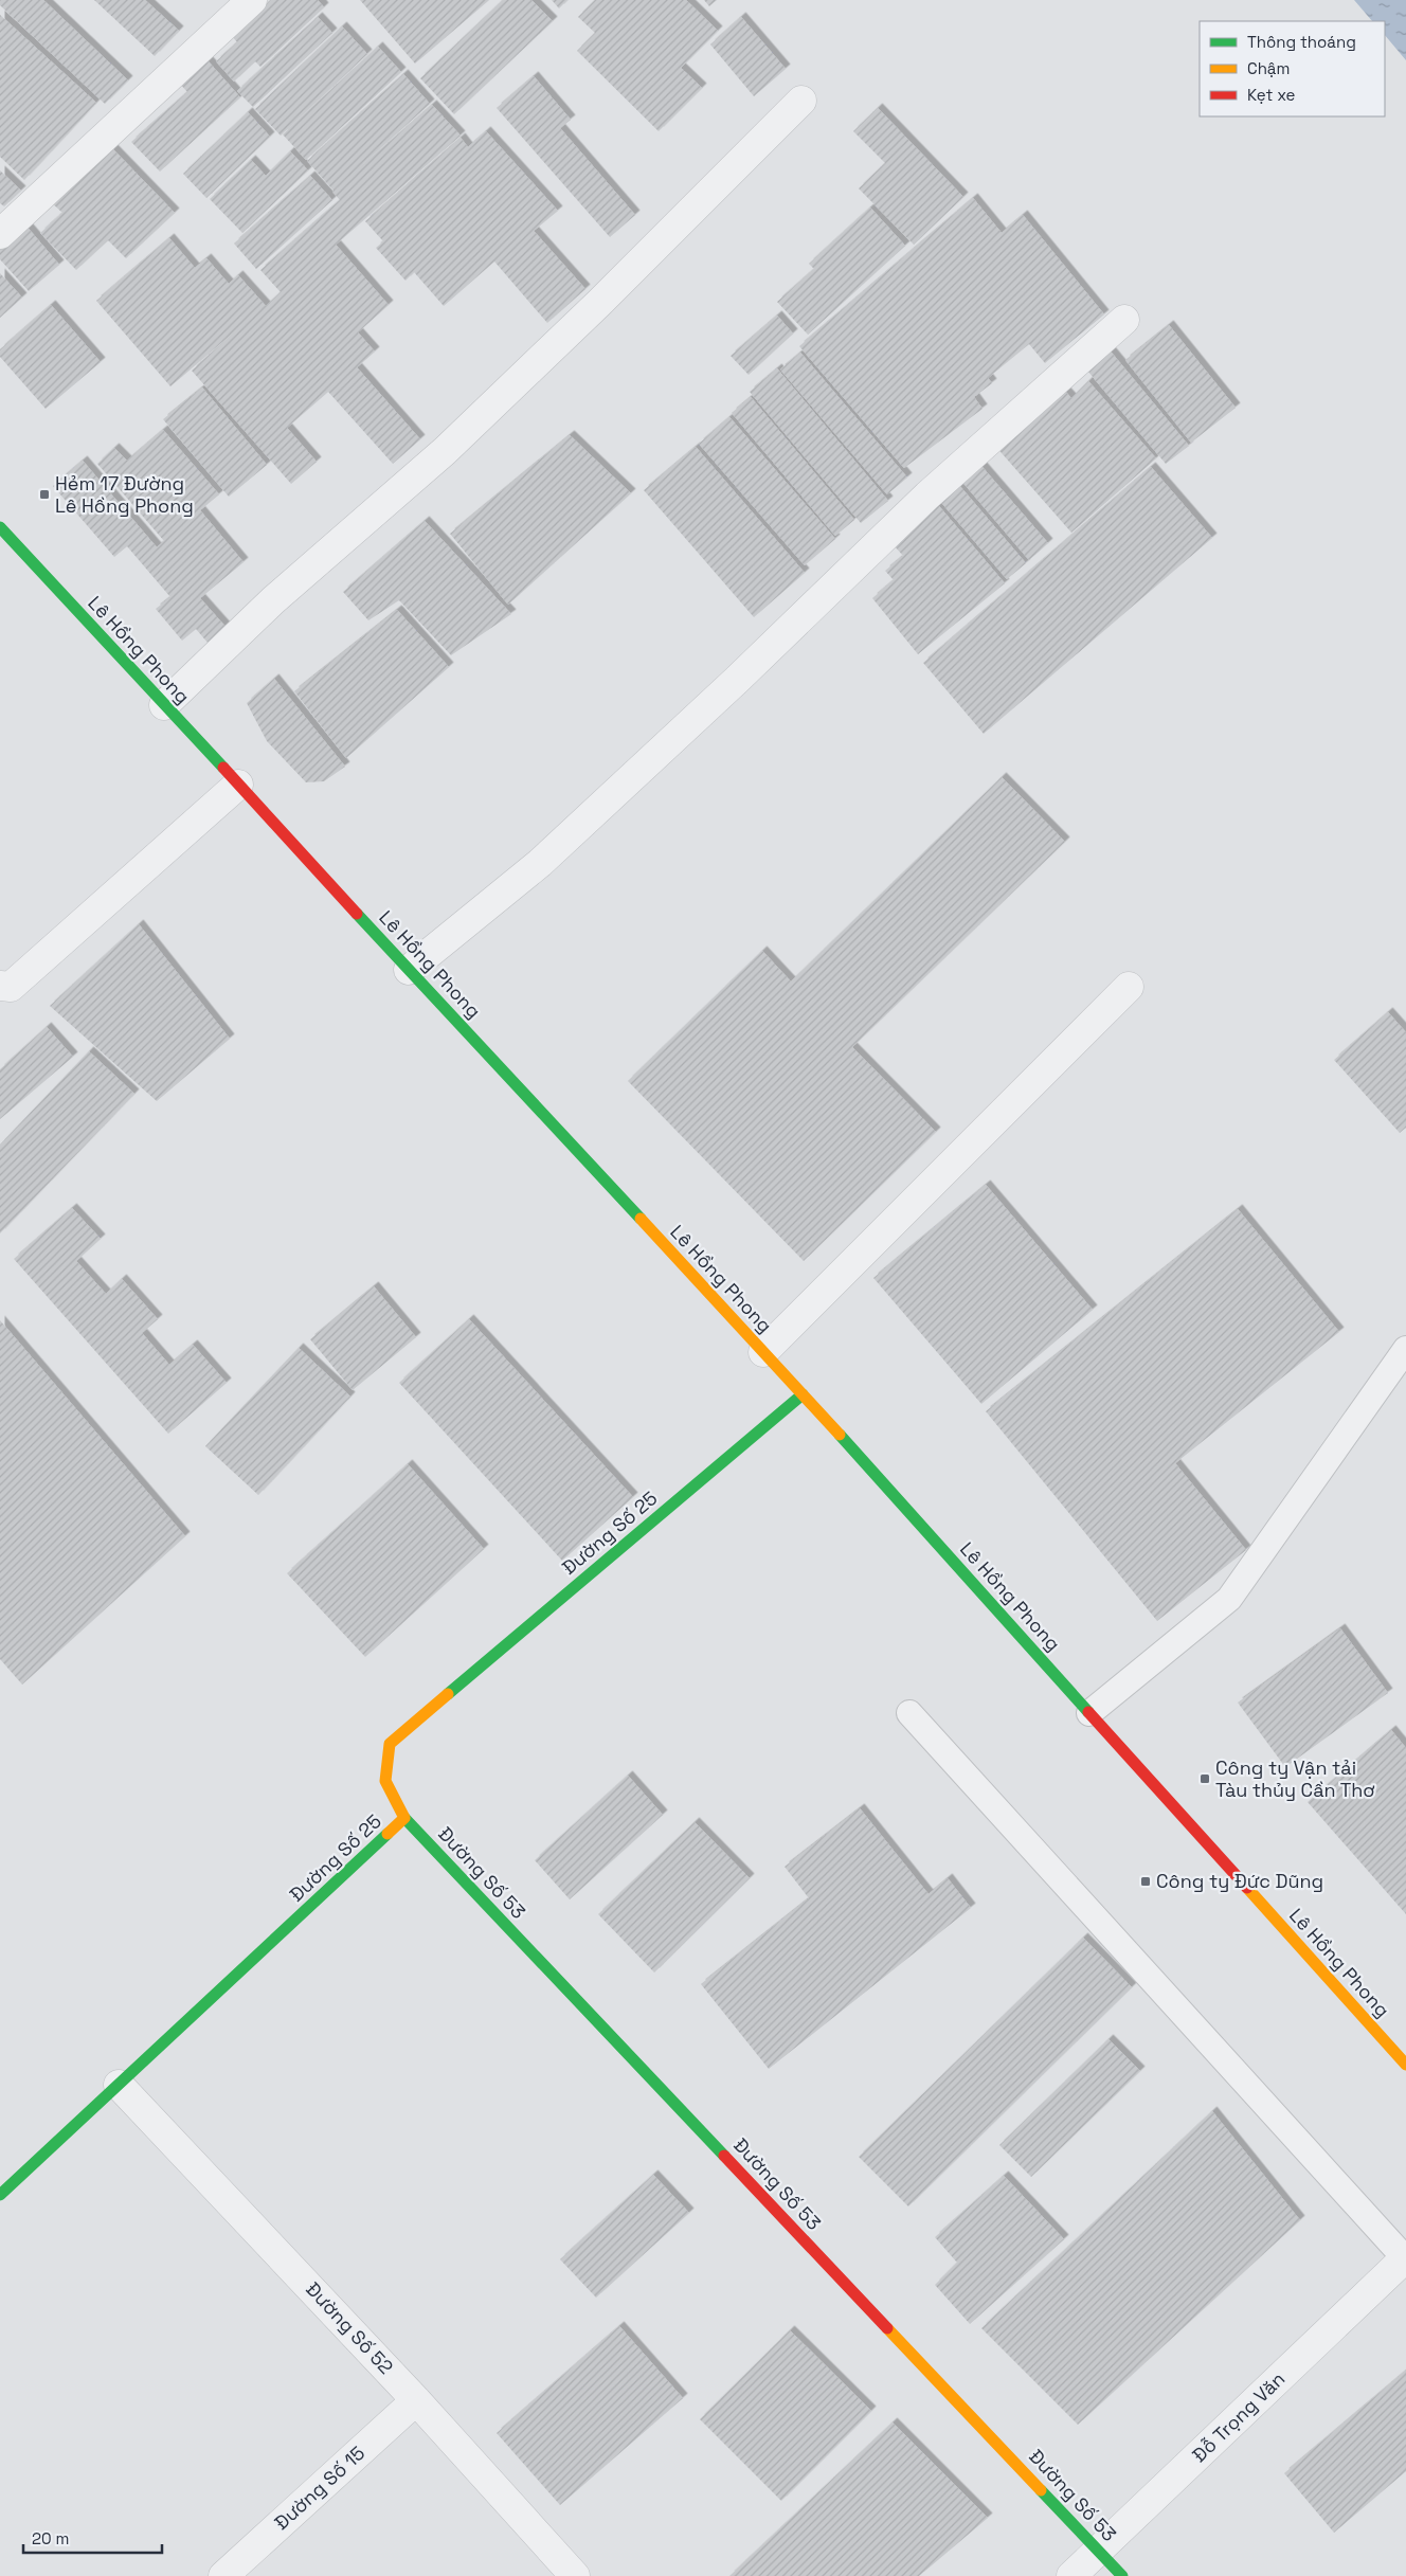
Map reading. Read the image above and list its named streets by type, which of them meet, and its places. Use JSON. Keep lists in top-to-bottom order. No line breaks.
{"streets":{"main road":["Lê Hồng Phong","Đường Số 25","Đường Số 53"],"street":["Đường Số 52","Đỗ Trọng Văn","Đường Số 15"]},"crossings":[["Lê Hồng Phong","Đường Số 25"],["Đường Số 25","Đường Số 53"],["Đường Số 25","Đường Số 52"],["Đường Số 53","Đỗ Trọng Văn"],["Đường Số 52","Đường Số 15"]],"places":{"transit":["Hẻm 17 Đường Lê Hồng Phong","Công ty Vận tải Tàu thủy Cần Thơ","Công ty Đức Dũng"]},"legend":["Thông thoáng","Chậm","Kẹt xe"],"scale_bar":"20 m"}
